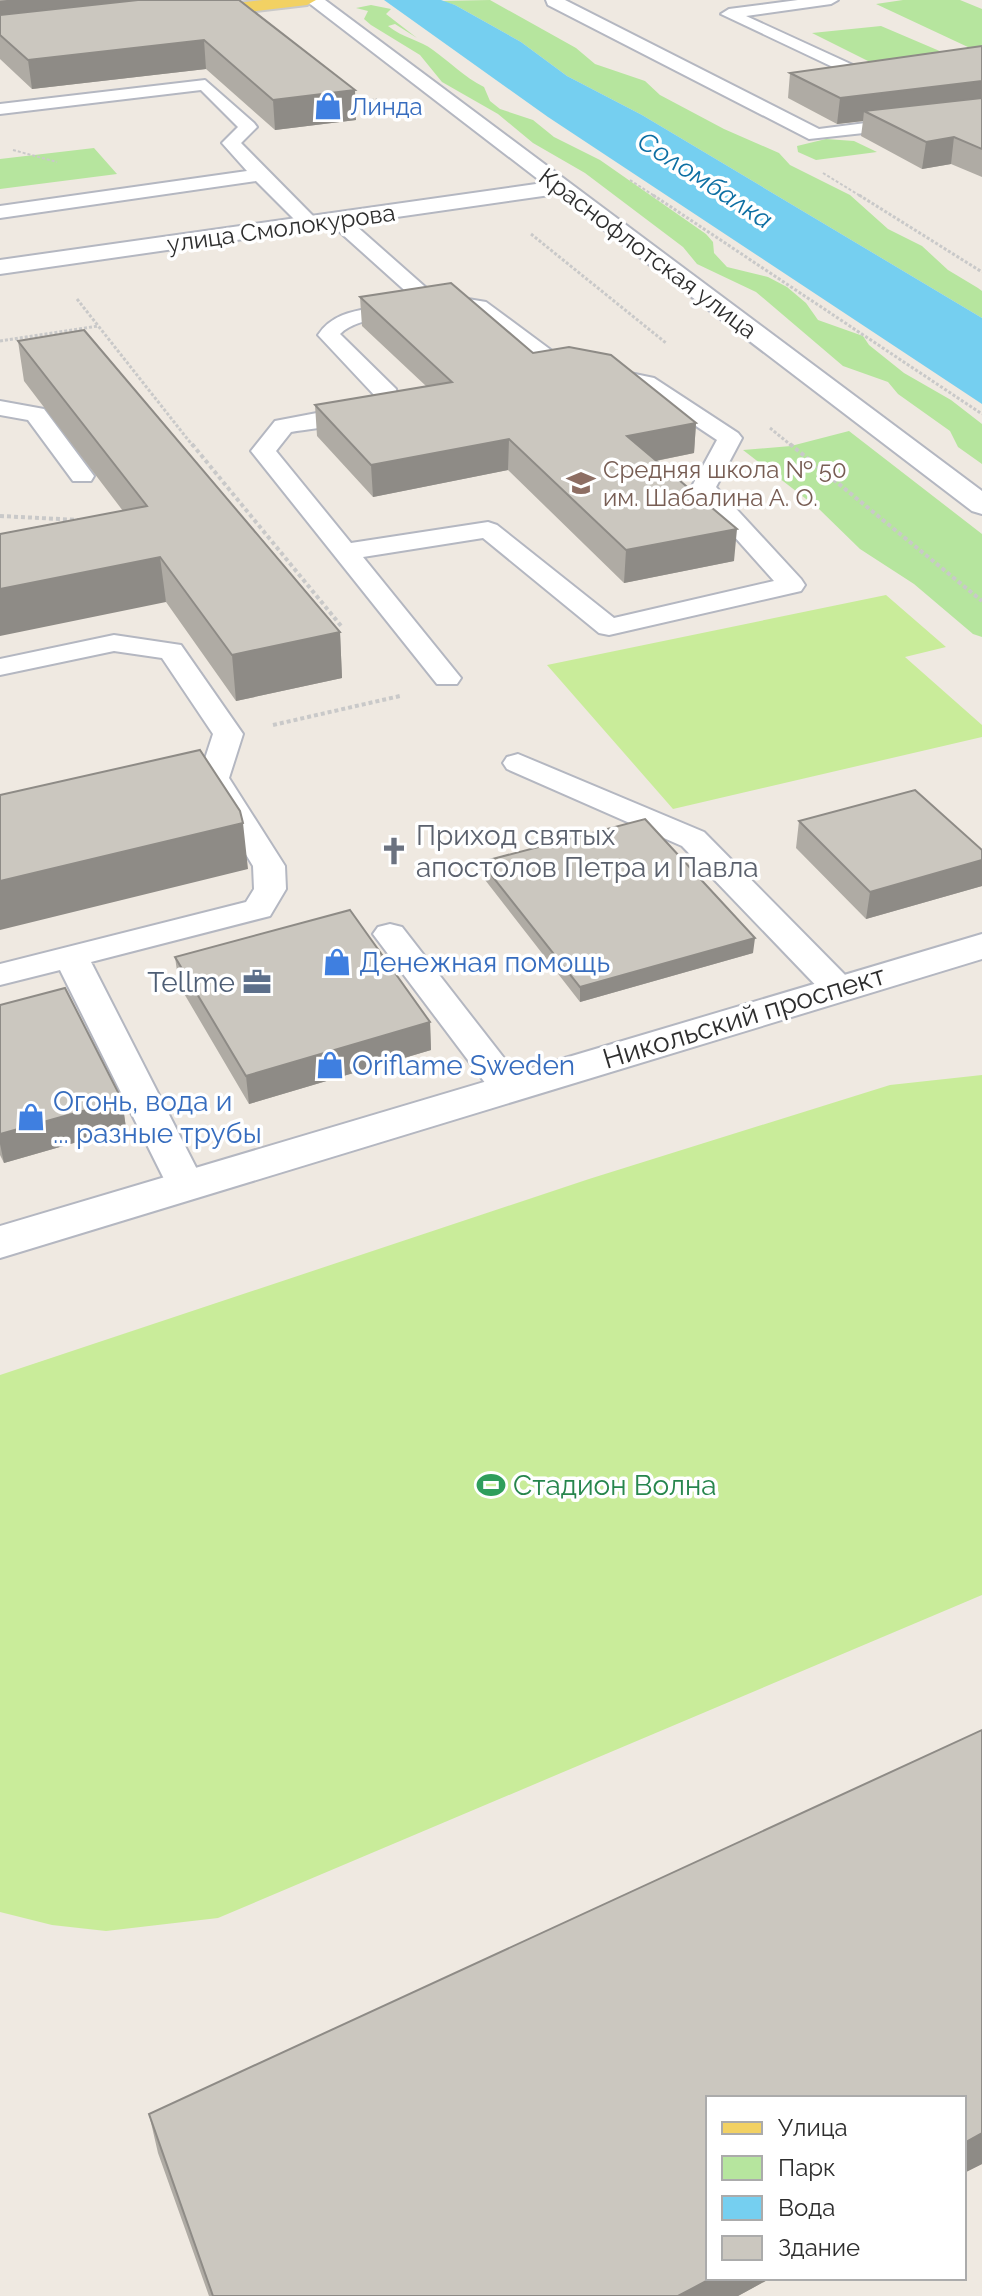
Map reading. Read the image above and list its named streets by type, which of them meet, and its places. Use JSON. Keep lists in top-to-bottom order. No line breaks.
{"streets":{"street":["улица Смолокурова","Краснофлотская улица","Никольский проспект"]},"crossings":[["улица Смолокурова","Краснофлотская улица"]],"water":["Соломбалка"],"places":{"shop":["Линда","Денежная помощь","Oriflame Sweden","Огонь, вода и ... разные трубы"],"school or university":["Средняя школа № 50 им. Шабалина А. О."],"church":["Приход святых апостолов Петра и Павла"],"office":["Tellme"],"sports":["Стадион Волна"]},"legend":["Улица","Парк","Вода","Здание"]}
